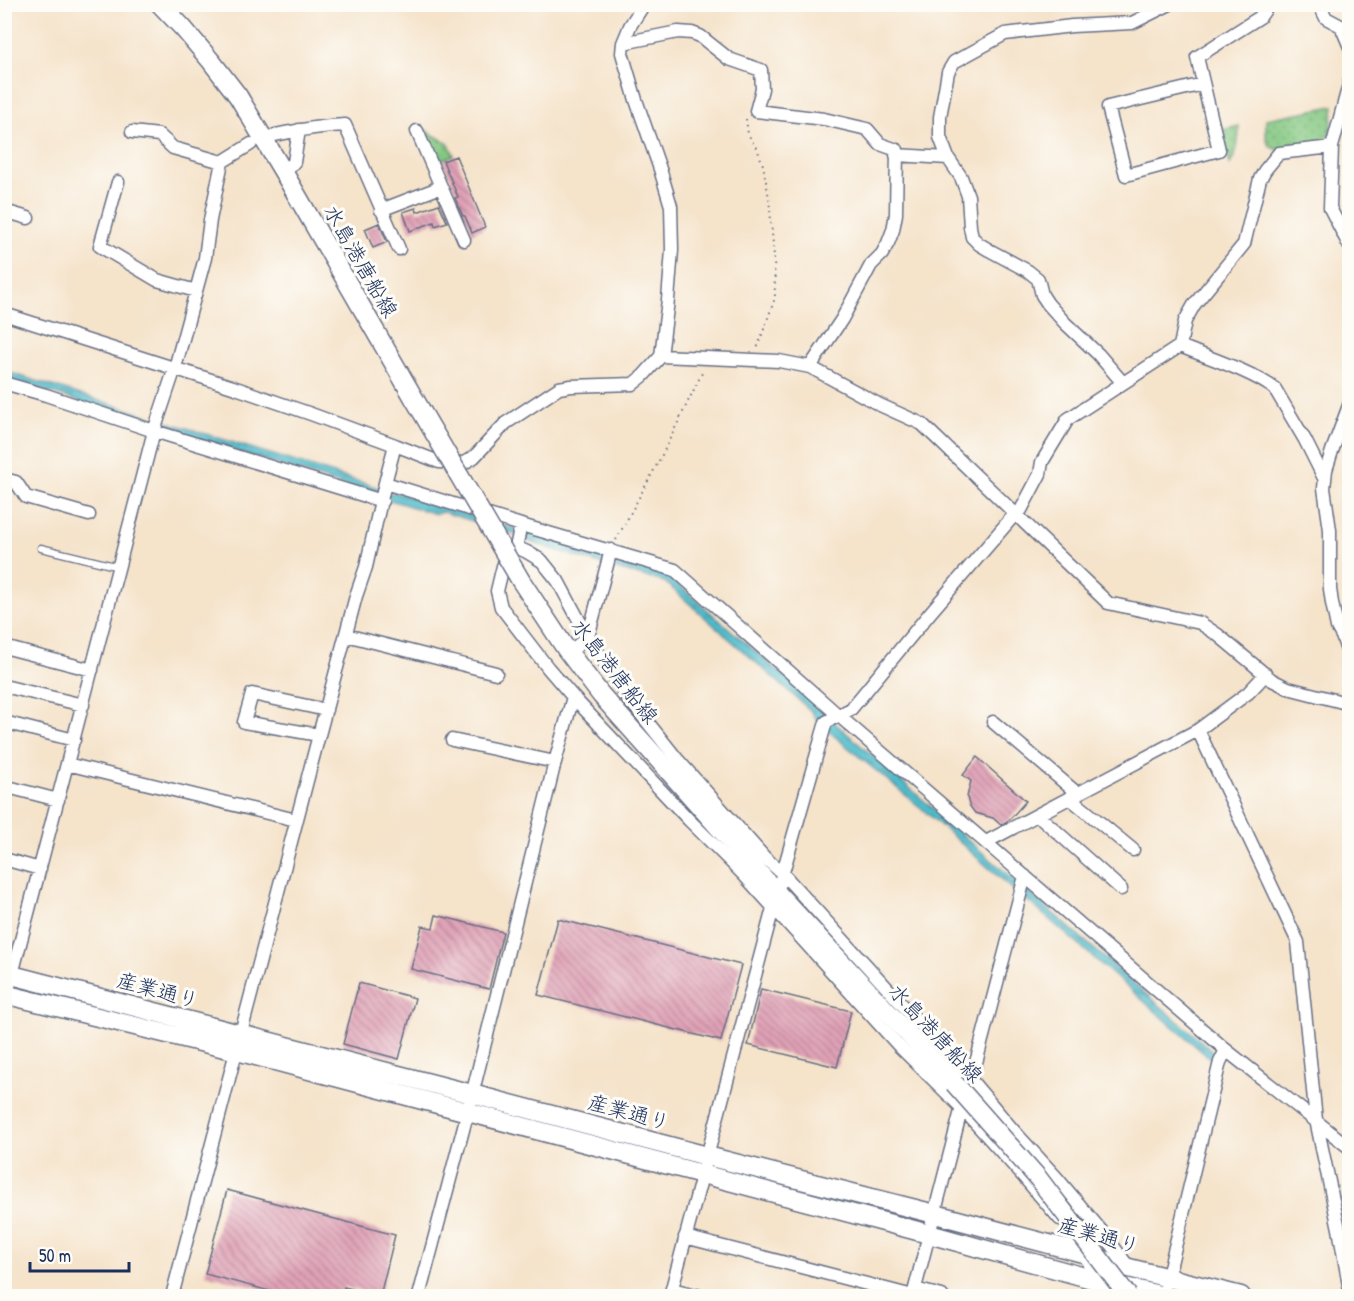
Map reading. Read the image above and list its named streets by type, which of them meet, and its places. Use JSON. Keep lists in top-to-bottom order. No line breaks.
{"streets":{"street":["水島港唐船線","産業通り"]},"scale_bar":"50 m"}
